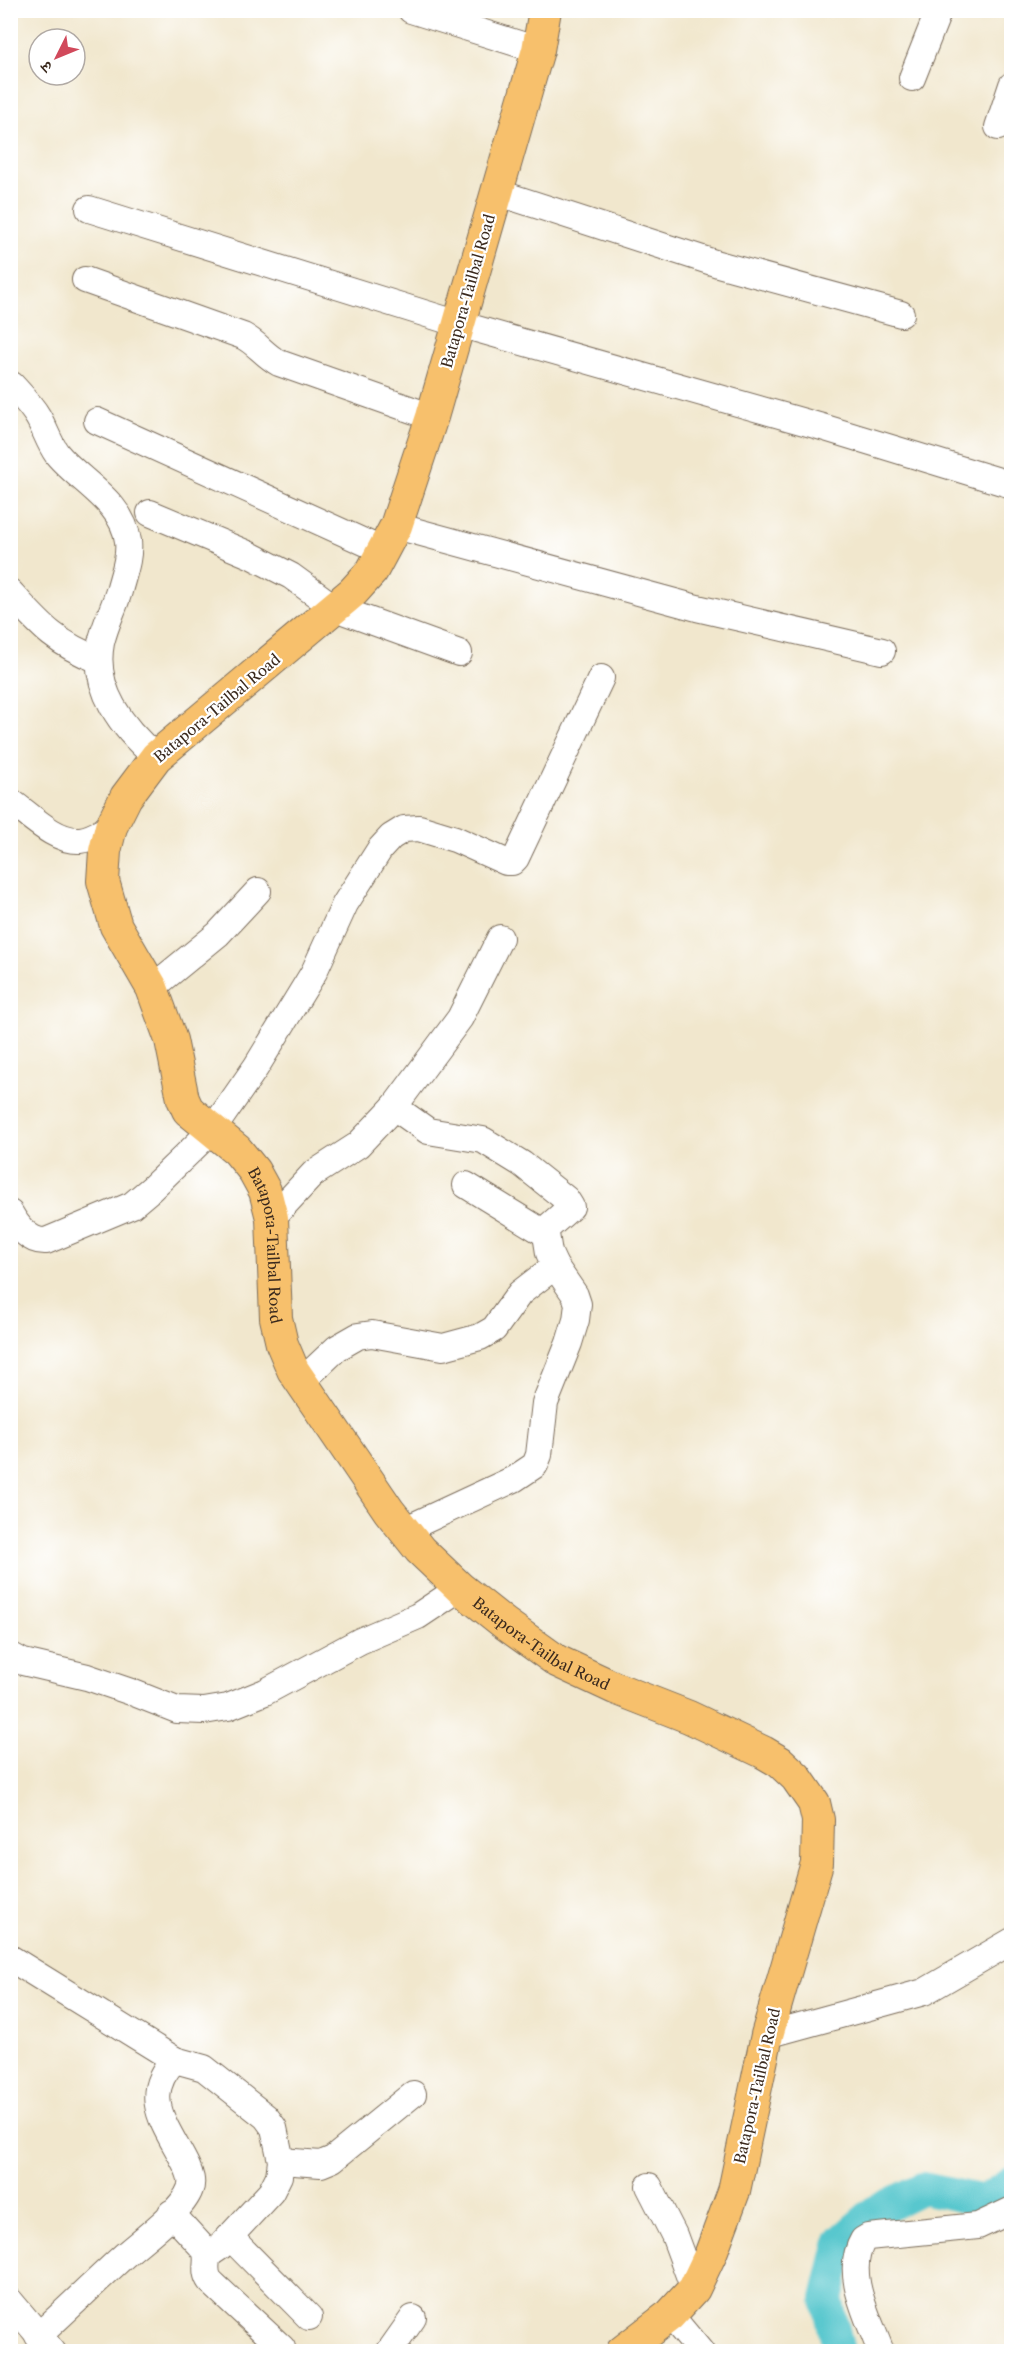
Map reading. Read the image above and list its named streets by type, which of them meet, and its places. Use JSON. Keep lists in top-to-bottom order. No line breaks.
{"streets":{"main road":["Batapora-Tailbal Road"]},"north":"bottom left"}
